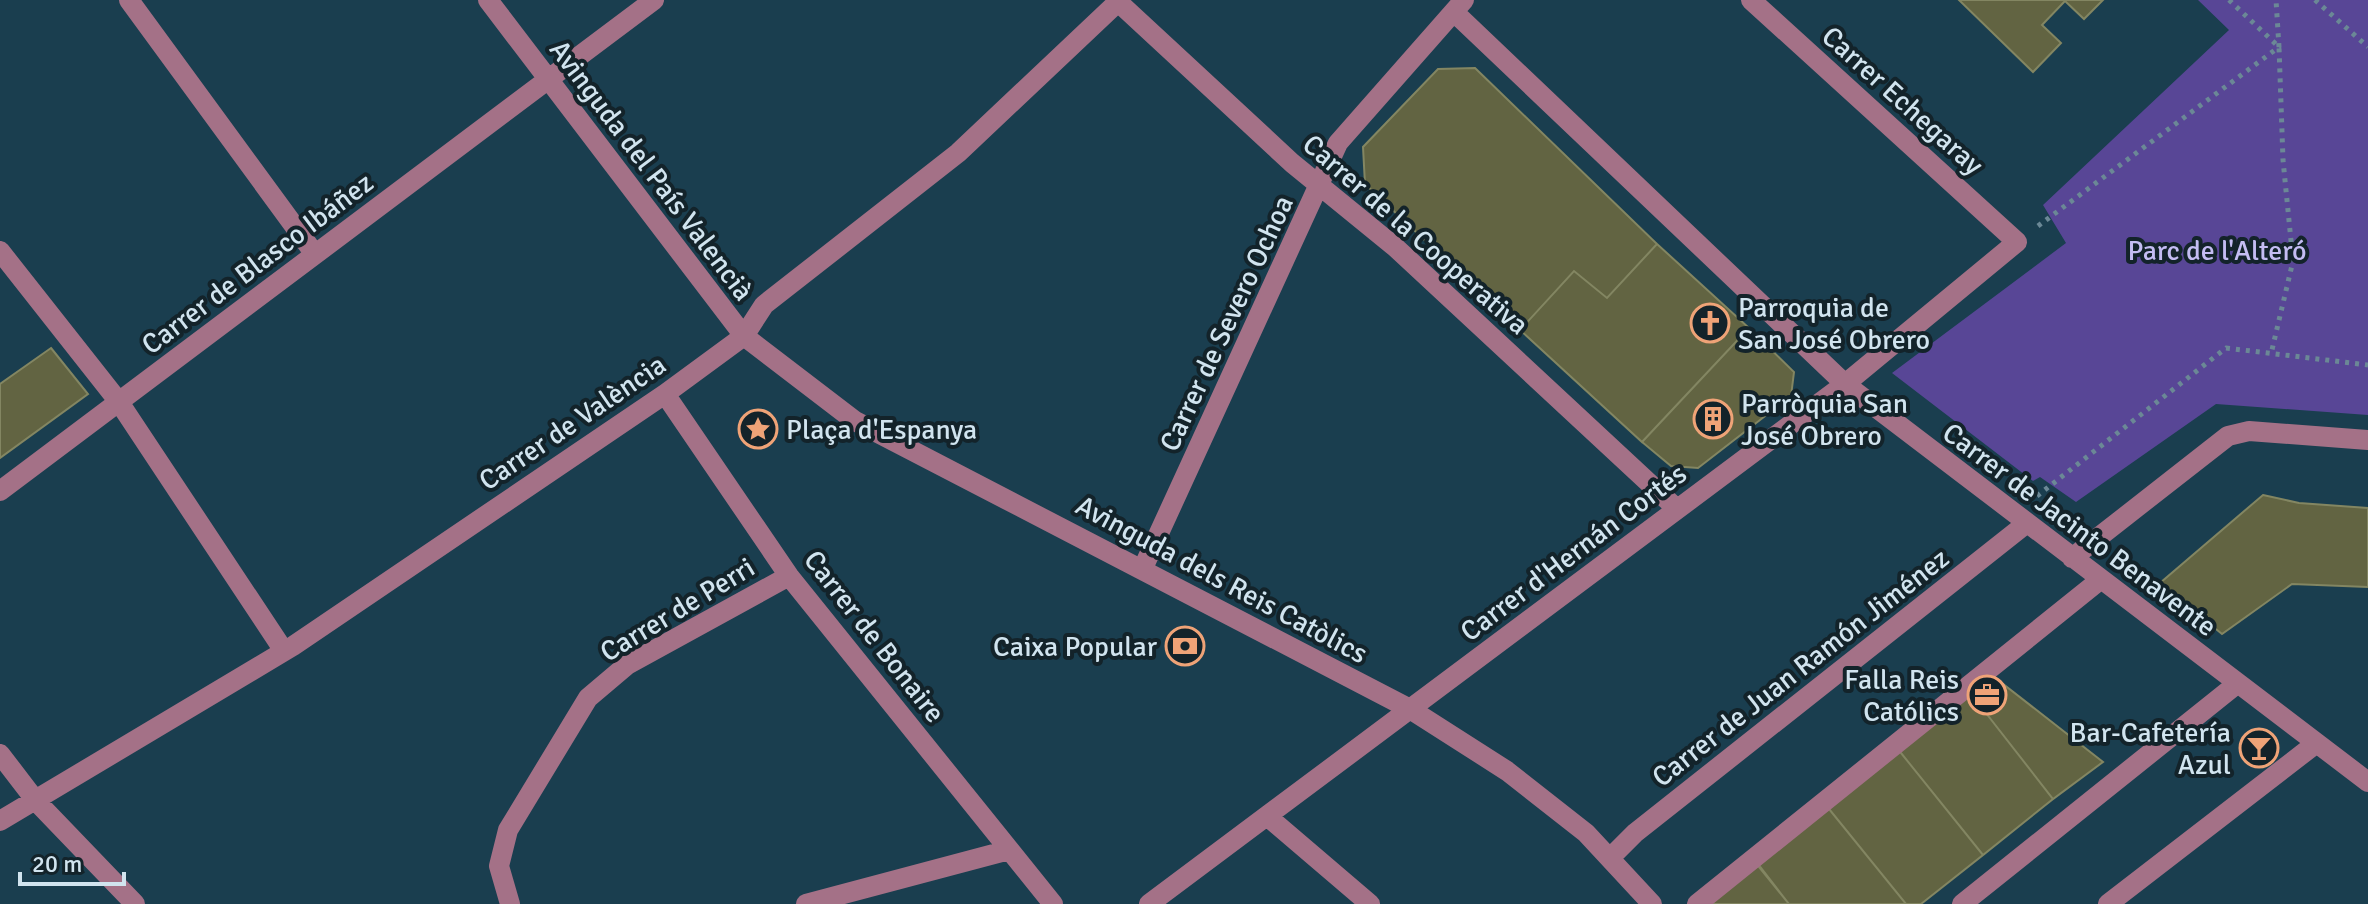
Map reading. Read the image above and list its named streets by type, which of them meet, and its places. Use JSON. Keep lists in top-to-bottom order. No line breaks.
{"streets":{"street":["Carrer Echegaray","Avinguda del País Valencià","Carrer de la Cooperativa","Carrer de Blasco Ibáñez","Carrer de Severo Ochoa","Carrer de València","Carrer de Jacinto Benavente","Carrer d'Hernán Cortés","Avinguda dels Reis Catòlics","Carrer de Perri","Carrer de Bonaire","Carrer de Juan Ramón Jiménez"]},"crossings":[["Carrer Echegaray","Carrer d'Hernán Cortés"],["Avinguda del País Valencià","Carrer de Blasco Ibáñez"],["Avinguda del País Valencià","Carrer de València"],["Avinguda del País Valencià","Avinguda dels Reis Catòlics"],["Carrer de la Cooperativa","Carrer de Severo Ochoa"],["Carrer de la Cooperativa","Carrer de València"],["Carrer de la Cooperativa","Carrer d'Hernán Cortés"],["Carrer de Severo Ochoa","Carrer de Jacinto Benavente"],["Carrer de Severo Ochoa","Avinguda dels Reis Catòlics"],["Carrer de València","Avinguda dels Reis Catòlics"],["Carrer de València","Carrer de Bonaire"],["Carrer de Jacinto Benavente","Carrer d'Hernán Cortés"],["Carrer de Jacinto Benavente","Carrer de Juan Ramón Jiménez"],["Carrer d'Hernán Cortés","Avinguda dels Reis Catòlics"],["Avinguda dels Reis Catòlics","Carrer de Juan Ramón Jiménez"],["Carrer de Perri","Carrer de Bonaire"]],"parks":["Parc de l'Alteró"],"places":{"church":["Parroquia de San José Obrero"],"building":["Parròquia San José Obrero"],"place":["Plaça d'Espanya"],"bank":["Caixa Popular"],"office":["Falla Reis Católics"],"bar":["Bar-Cafetería Azul"]},"scale_bar":"20 m"}
